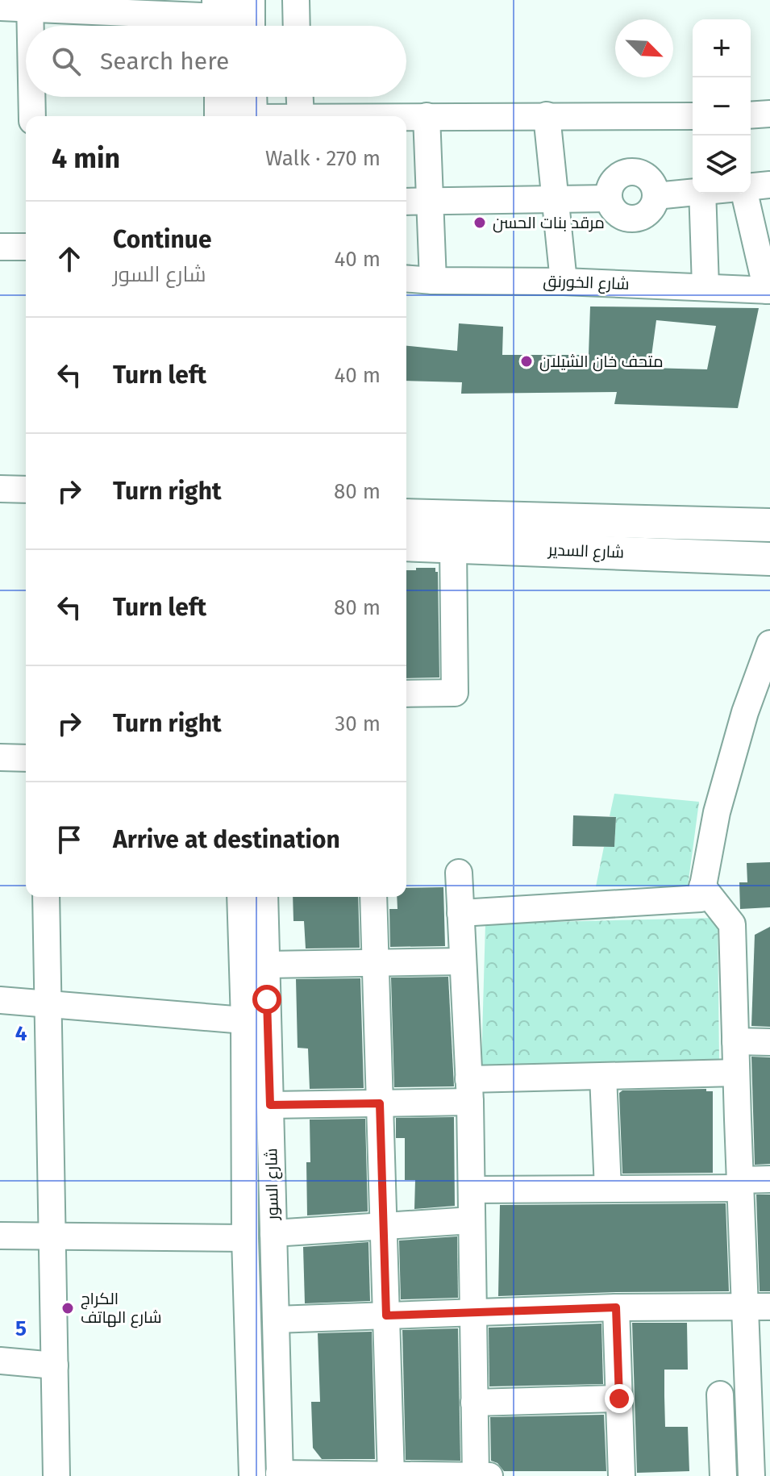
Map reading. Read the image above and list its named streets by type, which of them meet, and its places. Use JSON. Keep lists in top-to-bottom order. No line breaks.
{"streets":{"main road":["شارع السدير"],"street":["شارع الخورنق","شارع السور"]},"places":["مرقد بنات الحسن","متحف خان الشيلان","الكراج شارع الهاتف"],"north":"bottom right","page":{"map_buttons":["+","−"],"search":"Search here","heading":["4 min","Walk · 270 m"],"list":[["Continue","شارع السور","40 m"],["Turn left","40 m"],["Turn right","80 m"],["Turn left","80 m"],["Turn right","30 m"],"Arrive at destination"]},"grid":{"rows":["4","5"]}}
